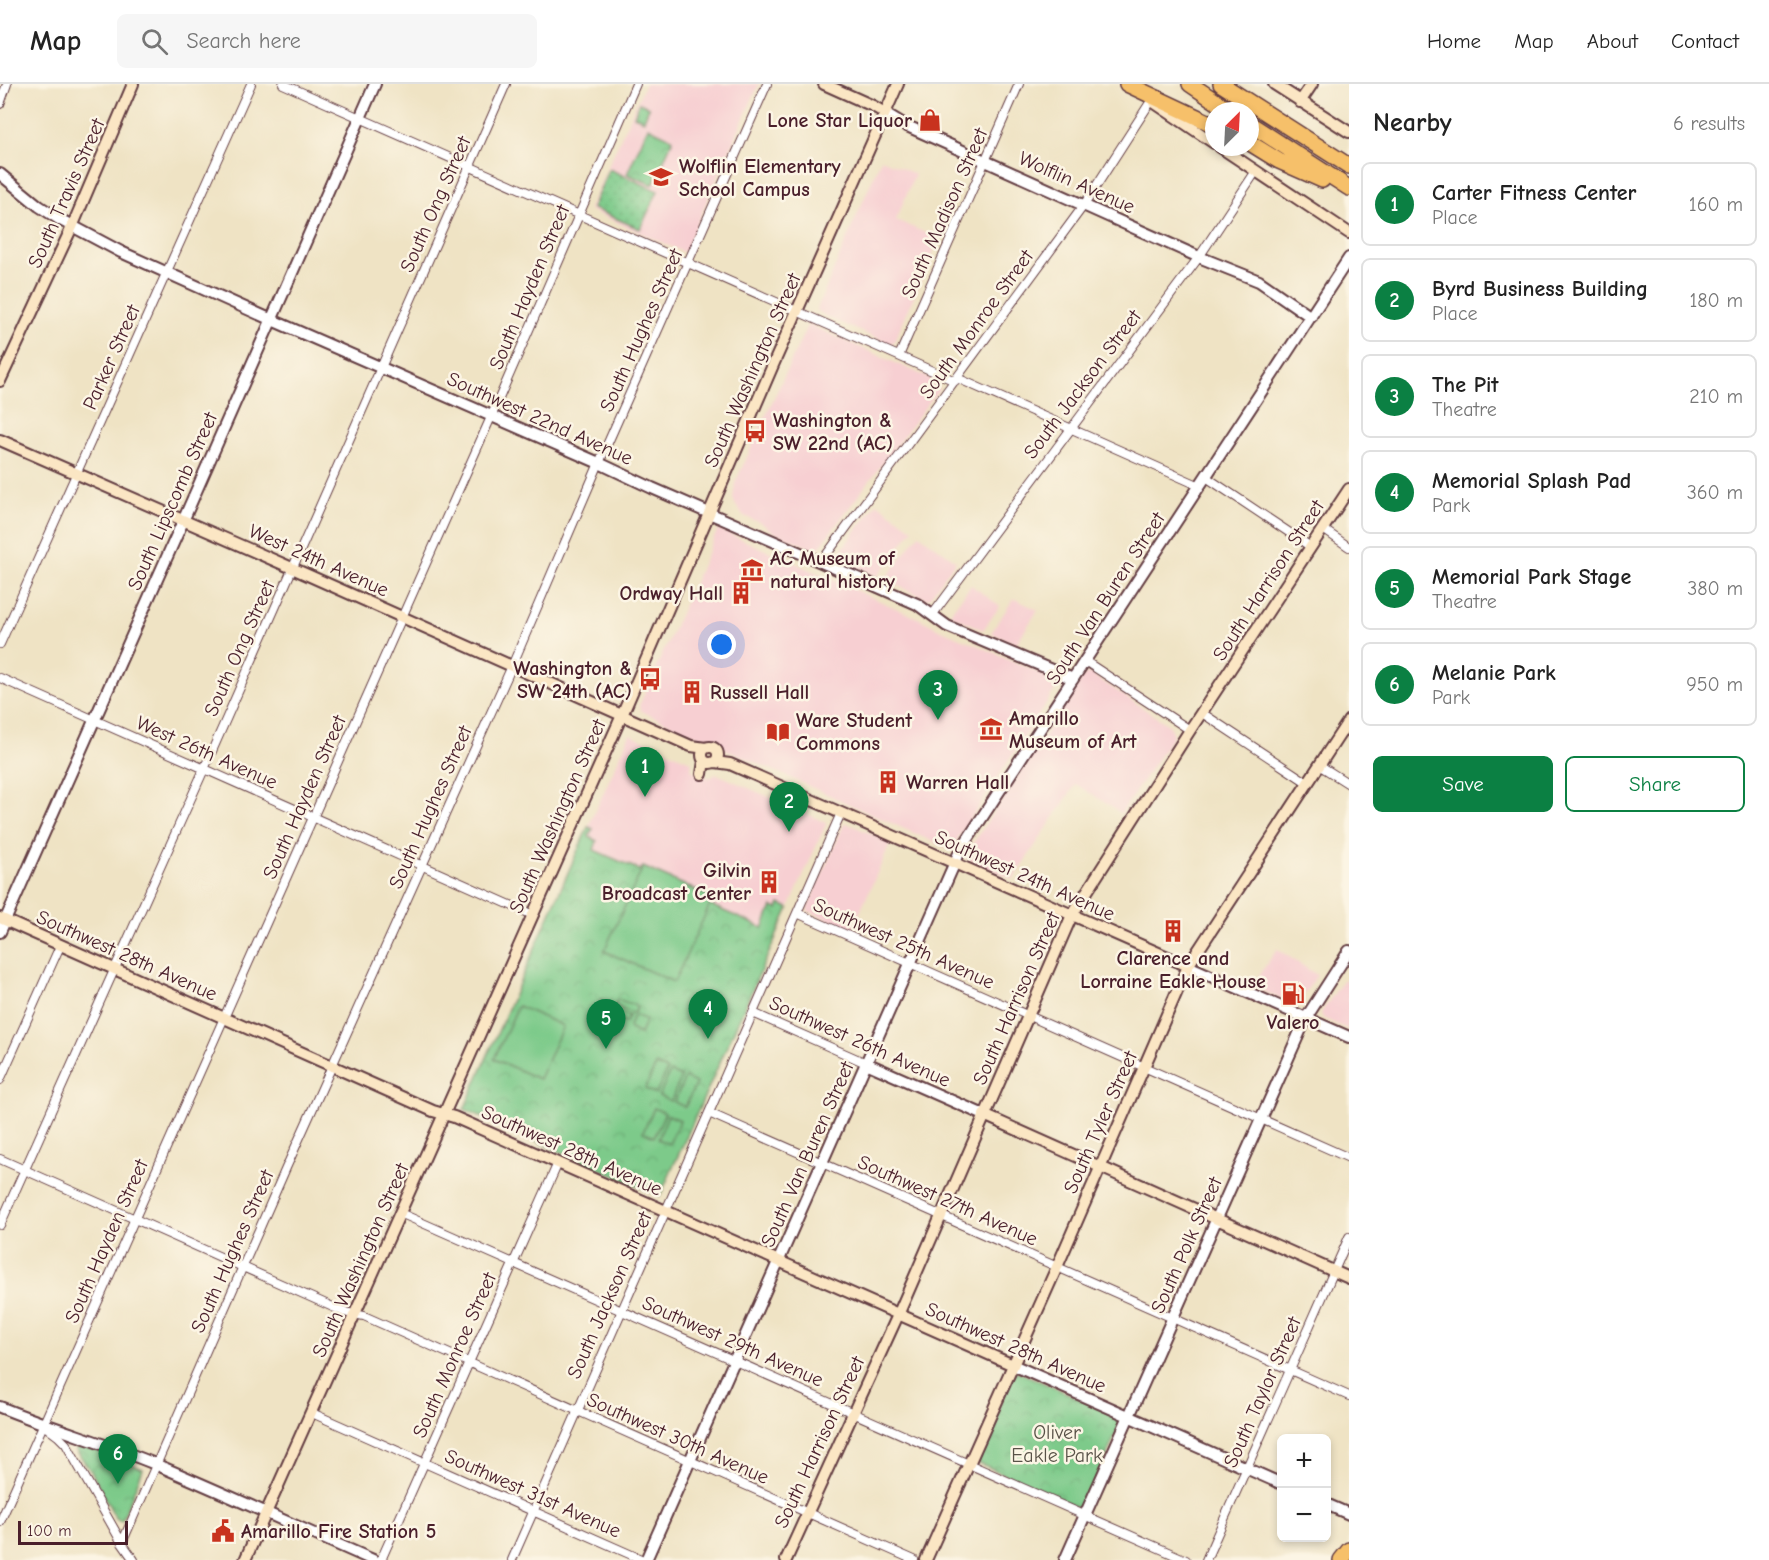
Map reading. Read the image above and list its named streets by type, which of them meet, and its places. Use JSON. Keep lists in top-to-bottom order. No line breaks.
{"streets":{"main road":["Wolflin Avenue","South Travis Street","South Washington Street","West 24th Avenue","South Harrison Street","Southwest 24th Avenue","Southwest 28th Avenue","Southwest 26th Avenue","South Tyler Street"],"street":["South Ong Street","South Madison Street","South Hayden Street","South Monroe Street","South Hughes Street","Parker Street","South Jackson Street","Southwest 22nd Avenue","South Lipscomb Street","South Van Buren Street","West 26th Avenue","Southwest 25th Avenue","Southwest 27th Avenue","South Polk Street","Southwest 29th Avenue","South Taylor Street","Southwest 30th Avenue","Southwest 31st Avenue"]},"crossings":[["Wolflin Avenue","South Madison Street"],["Wolflin Avenue","South Monroe Street"],["Wolflin Avenue","South Washington Street"],["Wolflin Avenue","South Jackson Street"],["Wolflin Avenue","South Van Buren Street"],["South Travis Street","Southwest 22nd Avenue"],["South Ong Street","Southwest 22nd Avenue"],["South Ong Street","West 24th Avenue"],["South Ong Street","West 26th Avenue"],["South Ong Street","Southwest 28th Avenue"],["South Ong Street","Southwest 30th Avenue"],["South Hayden Street","Southwest 22nd Avenue"],["South Hayden Street","West 24th Avenue"],["South Hayden Street","West 26th Avenue"],["South Hayden Street","Southwest 28th Avenue"],["South Hayden Street","Southwest 30th Avenue"],["South Monroe Street","Southwest 22nd Avenue"],["South Monroe Street","Southwest 28th Avenue"],["South Monroe Street","Southwest 29th Avenue"],["South Monroe Street","Southwest 30th Avenue"],["South Monroe Street","Southwest 31st Avenue"],["South Hughes Street","Southwest 22nd Avenue"],["South Hughes Street","West 24th Avenue"],["South Hughes Street","West 26th Avenue"],["South Hughes Street","Southwest 28th Avenue"],["South Hughes Street","Southwest 30th Avenue"],["Parker Street","Southwest 22nd Avenue"],["Parker Street","West 24th Avenue"],["South Washington Street","Southwest 22nd Avenue"],["South Washington Street","West 24th Avenue"],["South Washington Street","West 26th Avenue"],["South Washington Street","Southwest 24th Avenue"],["South Washington Street","Southwest 28th Avenue"],["South Washington Street","Southwest 29th Avenue"],["South Washington Street","Southwest 30th Avenue"],["South Washington Street","Southwest 31st Avenue"],["South Jackson Street","Southwest 22nd Avenue"],["South Jackson Street","Southwest 24th Avenue"],["South Jackson Street","Southwest 25th Avenue"],["South Jackson Street","Southwest 28th Avenue"],["South Jackson Street","Southwest 26th Avenue"],["South Jackson Street","Southwest 27th Avenue"],["South Jackson Street","Southwest 29th Avenue"],["South Jackson Street","Southwest 30th Avenue"],["South Jackson Street","Southwest 31st Avenue"],["Southwest 22nd Avenue","South Lipscomb Street"],["Southwest 22nd Avenue","South Van Buren Street"],["South Lipscomb Street","West 24th Avenue"],["South Lipscomb Street","West 26th Avenue"],["South Lipscomb Street","Southwest 28th Avenue"],["West 24th Avenue","Southwest 24th Avenue"],["South Harrison Street","Southwest 24th Avenue"],["South Harrison Street","Southwest 25th Avenue"],["South Harrison Street","Southwest 28th Avenue"],["South Harrison Street","Southwest 26th Avenue"],["South Harrison Street","Southwest 27th Avenue"],["South Harrison Street","Southwest 29th Avenue"],["South Harrison Street","Southwest 30th Avenue"],["South Van Buren Street","Southwest 24th Avenue"],["South Van Buren Street","Southwest 25th Avenue"],["South Van Buren Street","Southwest 28th Avenue"],["South Van Buren Street","Southwest 26th Avenue"],["South Van Buren Street","Southwest 27th Avenue"],["South Van Buren Street","Southwest 29th Avenue"],["South Van Buren Street","Southwest 30th Avenue"],["South Van Buren Street","Southwest 31st Avenue"],["Southwest 24th Avenue","South Tyler Street"],["Southwest 24th Avenue","South Polk Street"],["Southwest 25th Avenue","South Tyler Street"],["Southwest 25th Avenue","South Polk Street"],["Southwest 28th Avenue","South Tyler Street"],["Southwest 28th Avenue","South Polk Street"],["Southwest 28th Avenue","South Taylor Street"],["Southwest 26th Avenue","South Tyler Street"],["Southwest 26th Avenue","South Polk Street"],["Southwest 26th Avenue","South Taylor Street"],["South Tyler Street","Southwest 27th Avenue"],["South Tyler Street","Southwest 29th Avenue"],["Southwest 27th Avenue","South Polk Street"],["Southwest 27th Avenue","South Taylor Street"],["South Polk Street","Southwest 29th Avenue"]],"parks":["Oliver Eakle Park"],"places":{"shop":["Lone Star Liquor"],"school or university":["Wolflin Elementary School Campus"],"bus stop":["Washington & SW 22nd (AC)","Washington & SW 24th (AC)"],"museum":["AC Museum of natural history","Amarillo Museum of Art"],"building":["Ordway Hall","Russell Hall","Warren Hall","Gilvin Broadcast Center","Clarence and Lorraine Eakle House"],"library":["Ware Student Commons"],"fuel station":["Valero"],"public building":["Amarillo Fire Station 5"]},"scale_bar":"100 m","north":"top right","page":{"header":"Map","search":"Search here","nav":["Home","Map","About","Contact"],"heading":["Nearby","6 results"],"list":[{"mark":"1","name":"Carter Fitness Center","note":"Place","value":"160 m"},{"mark":"2","name":"Byrd Business Building","note":"Place","value":"180 m"},{"mark":"3","name":"The Pit","note":"Theatre","value":"210 m"},{"mark":"4","name":"Memorial Splash Pad","note":"Park","value":"360 m"},{"mark":"5","name":"Memorial Park Stage","note":"Theatre","value":"380 m"},{"mark":"6","name":"Melanie Park","note":"Park","value":"950 m"}],"pins":["3","1","2","4","5","6"],"buttons":["Save","Share"],"map_buttons":["+","−"],"scale":"100 m"}}
